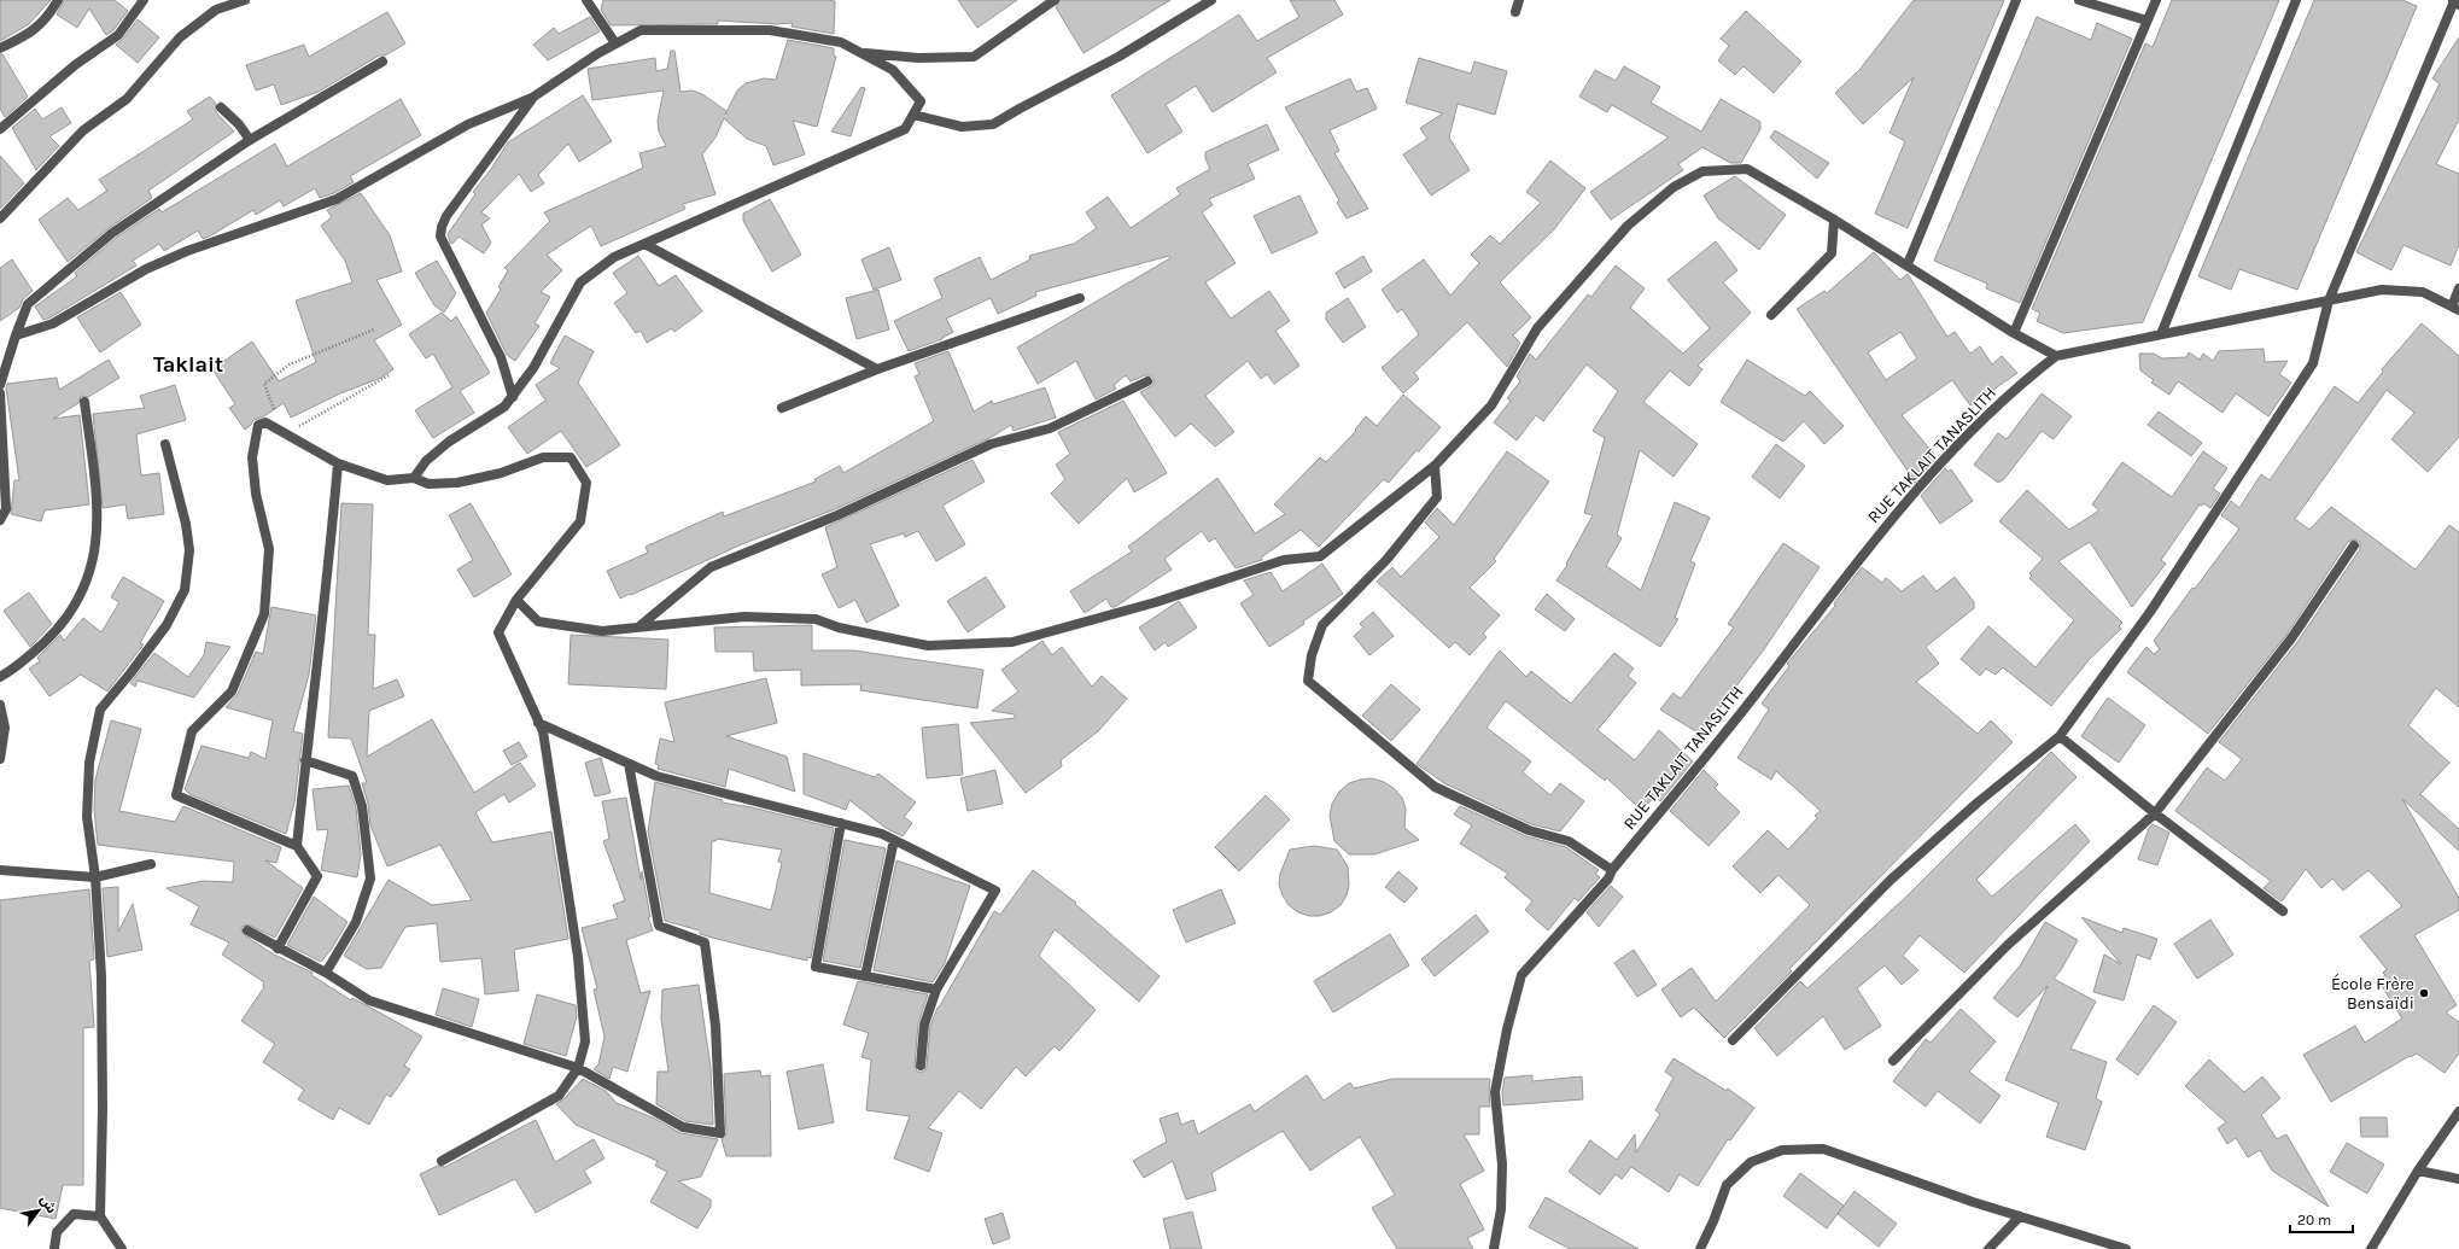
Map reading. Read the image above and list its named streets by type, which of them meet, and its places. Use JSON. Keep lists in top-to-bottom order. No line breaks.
{"streets":{"street":["RUE TAKLAIT TANASLITH"]},"districts":["Taklait"],"places":["École Frère Bensaïdi"],"scale_bar":"20 m","north":"top right"}
